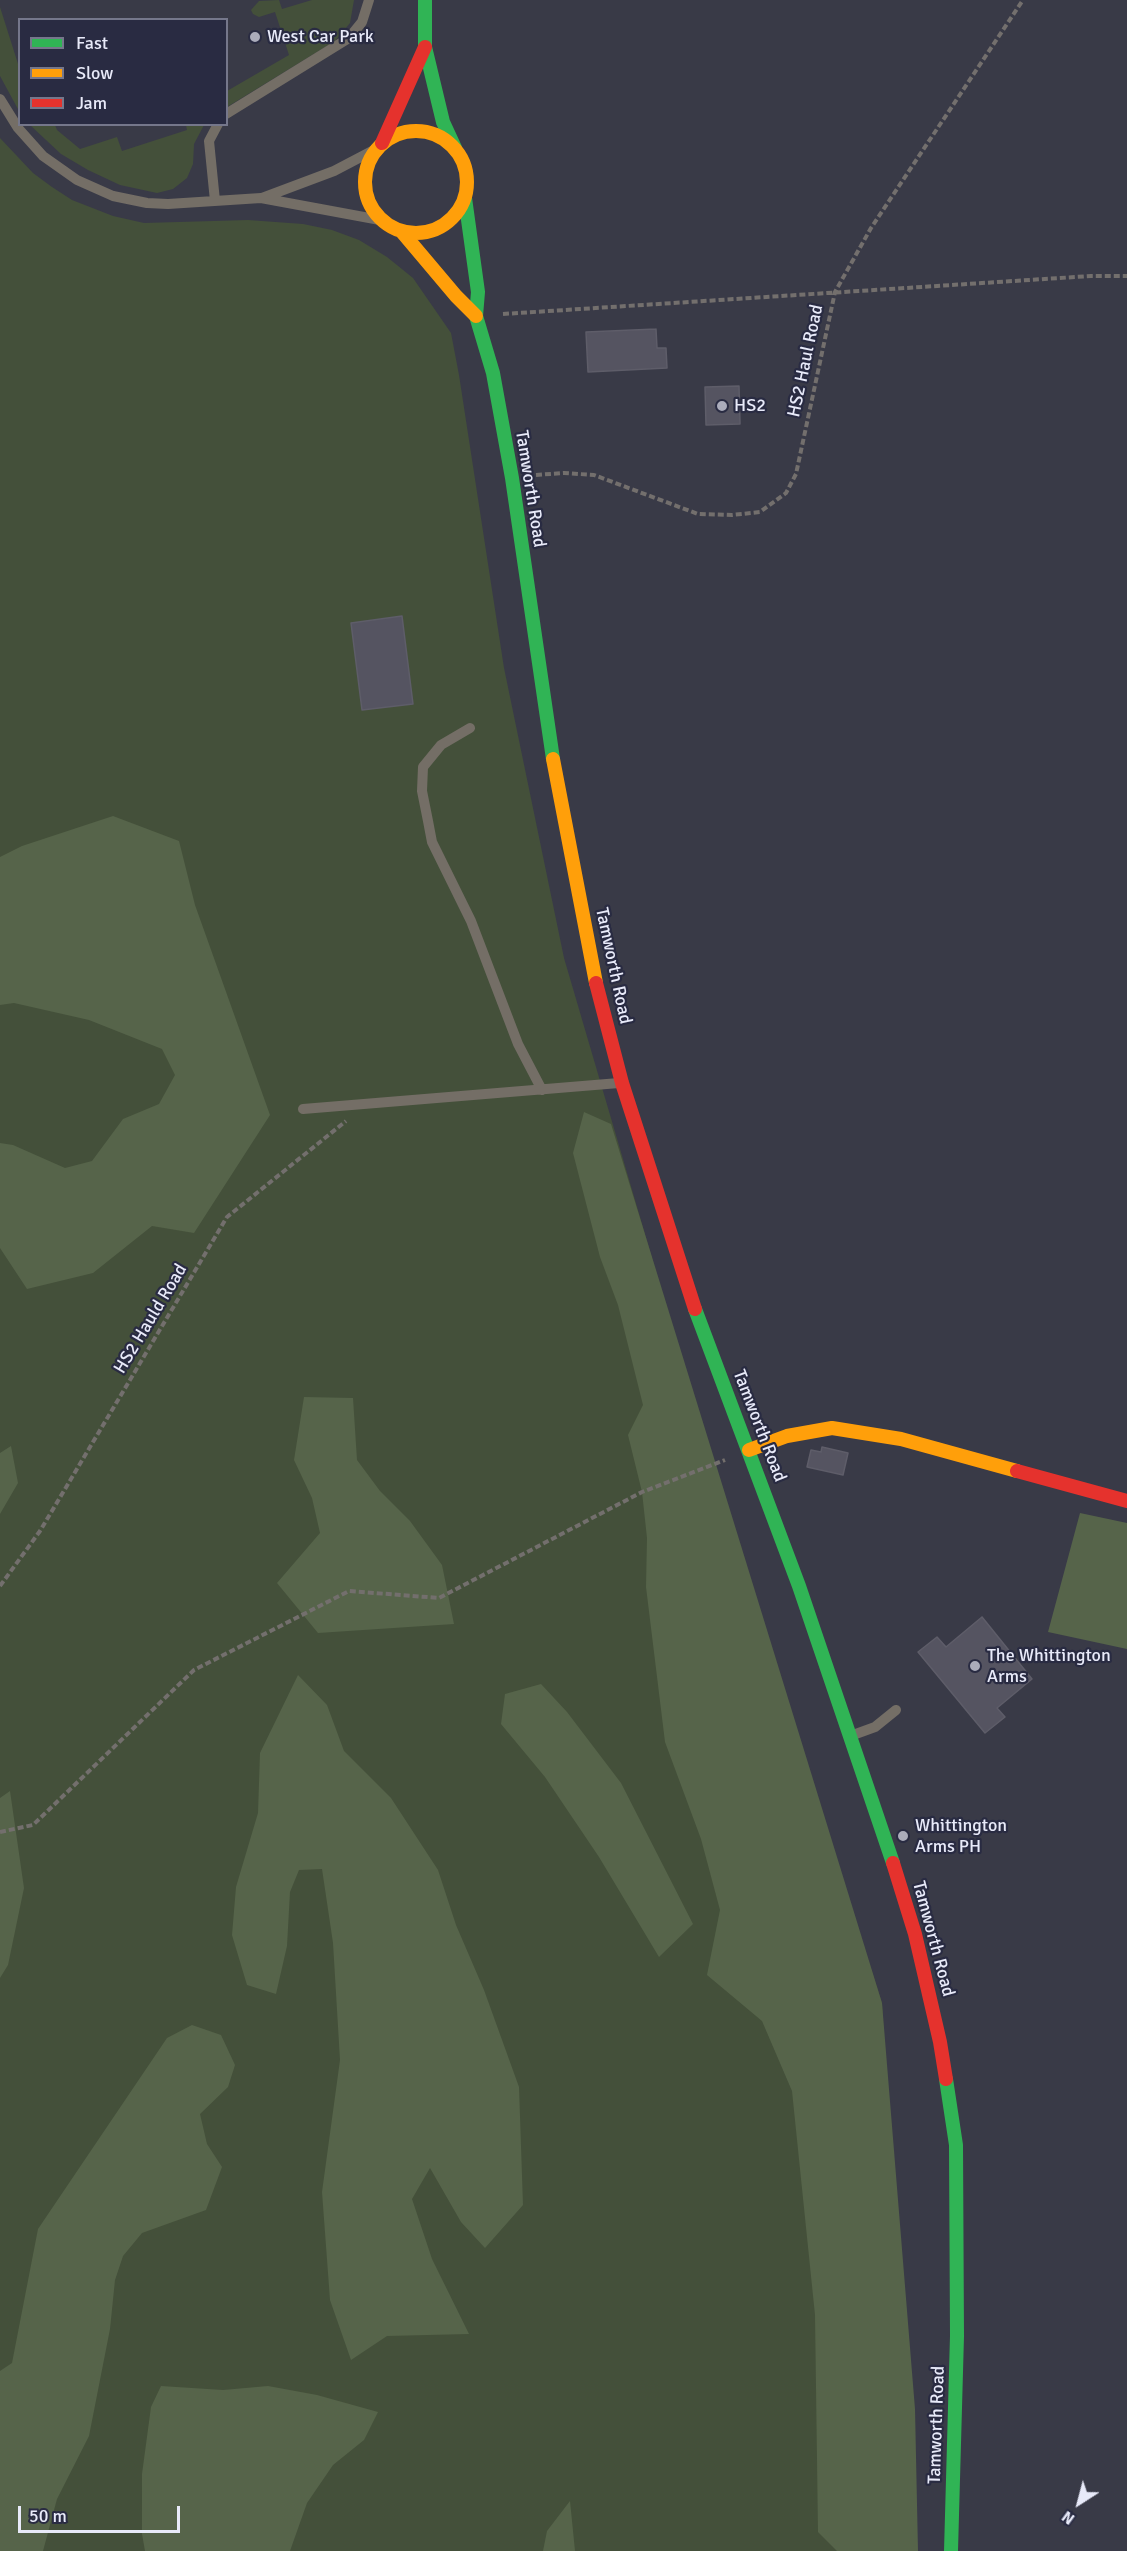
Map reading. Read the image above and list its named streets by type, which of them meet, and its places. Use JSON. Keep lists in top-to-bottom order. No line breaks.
{"streets":{"main road":["Tamworth Road"],"path":["HS2 Haul Road","HS2 Hauld Road"]},"crossings":[["HS2 Haul Road","Tamworth Road"]],"places":["West Car Park","HS2","The Whittington Arms","Whittington Arms PH"],"legend":["Fast","Slow","Jam"],"scale_bar":"50 m","north":"bottom left"}
